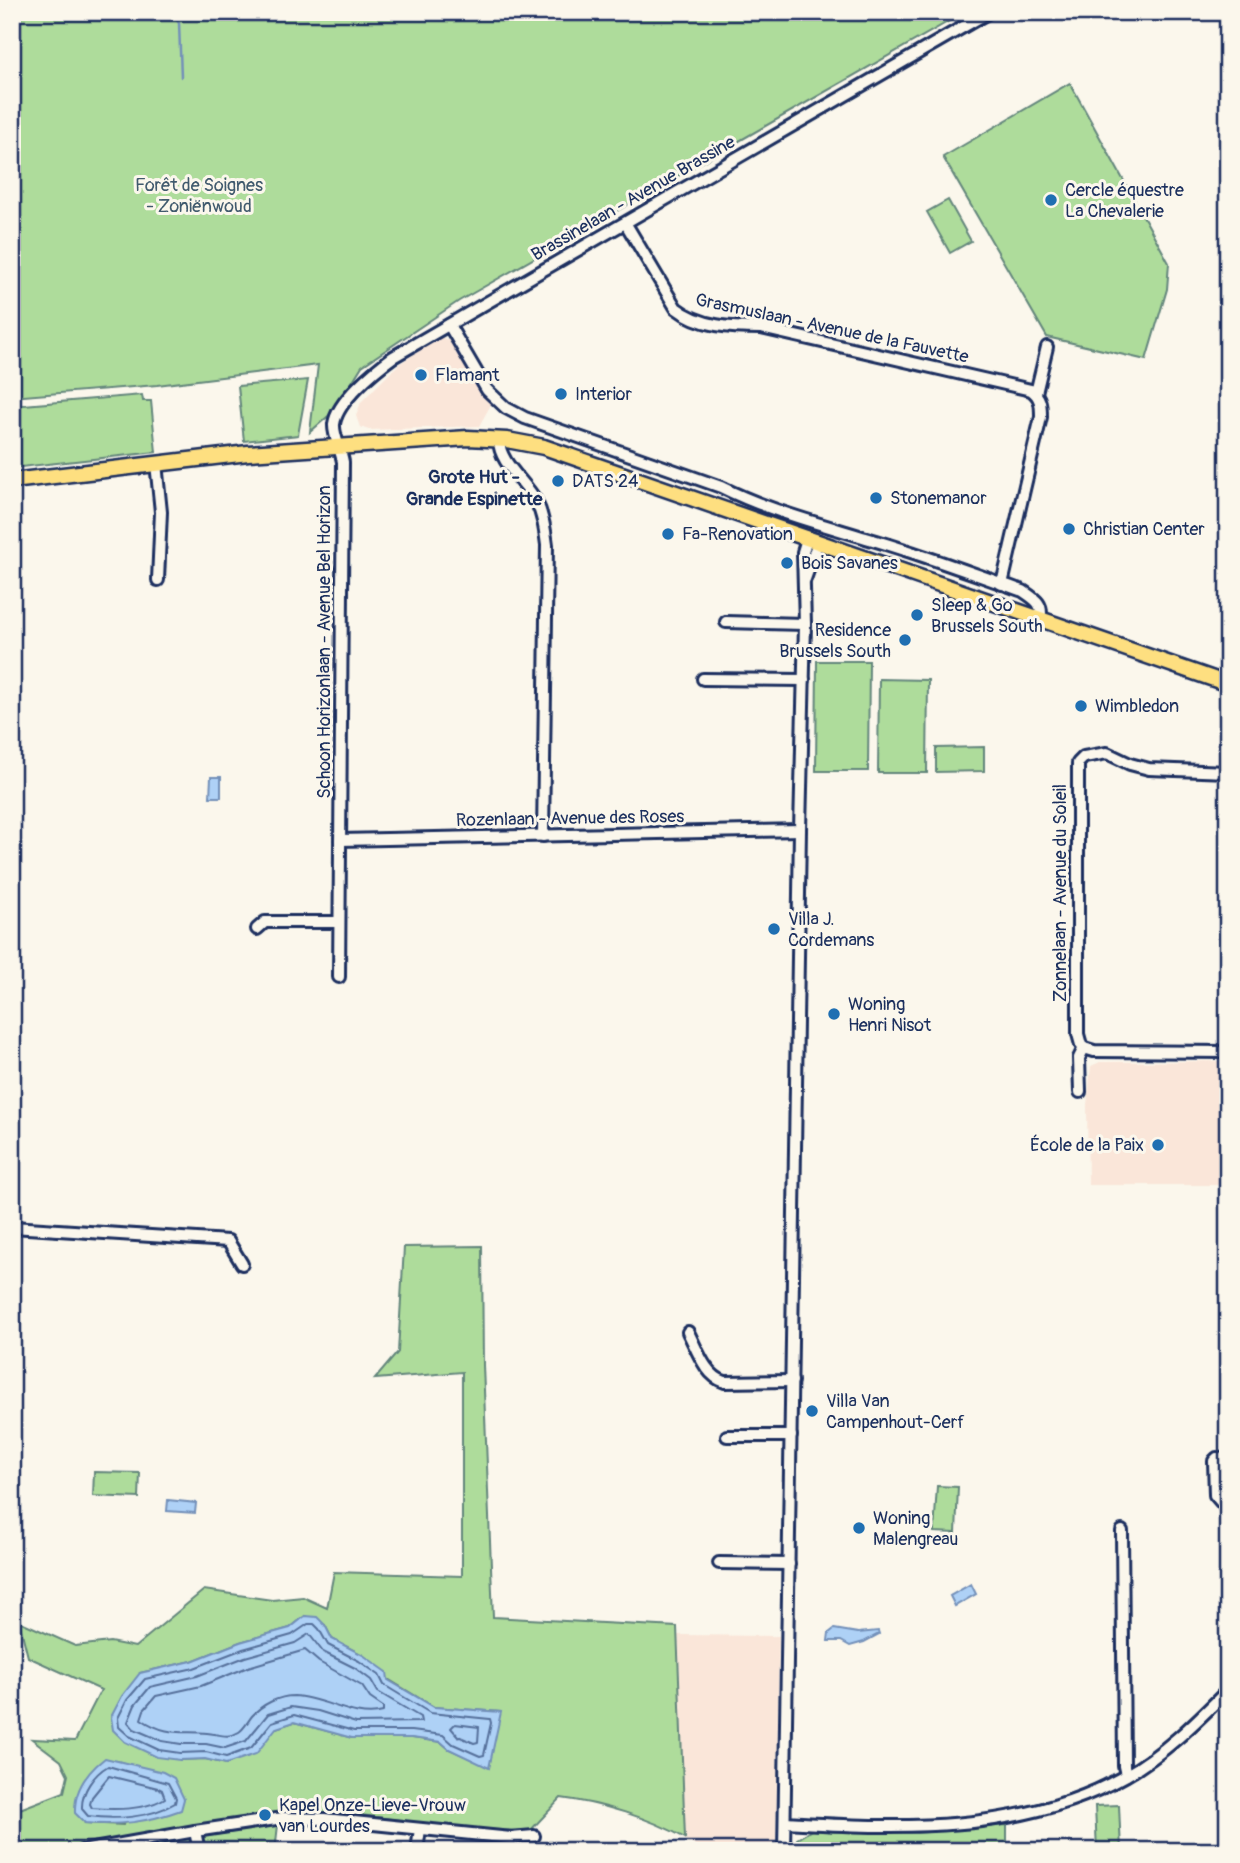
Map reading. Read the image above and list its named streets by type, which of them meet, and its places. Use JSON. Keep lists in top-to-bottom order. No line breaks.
{"streets":{"street":["Brassinelaan - Avenue Brassine","Grasmuslaan - Avenue de la Fauvette","Schoon Horizonlaan - Avenue Bel Horizon","Rozenlaan - Avenue des Roses","Zonnelaan - Avenue du Soleil"]},"crossings":[["Brassinelaan - Avenue Brassine","Grasmuslaan - Avenue de la Fauvette"],["Brassinelaan - Avenue Brassine","Schoon Horizonlaan - Avenue Bel Horizon"],["Schoon Horizonlaan - Avenue Bel Horizon","Rozenlaan - Avenue des Roses"]],"districts":["Grote Hut - Grande Espinette"],"parks":["Forêt de Soignes - Zoniënwoud"],"places":["Cercle équestre La Chevalerie","Flamant","Interior","DATS 24","Stonemanor","Christian Center","Fa-Renovation","Bois Savanes","Sleep & Go Brussels South","Residence Brussels South","Wimbledon","Villa J. Cordemans","Woning Henri Nisot","École de la Paix","Villa Van Campenhout-Cerf","Woning Malengreau","Kapel Onze-Lieve-Vrouw van Lourdes"]}
